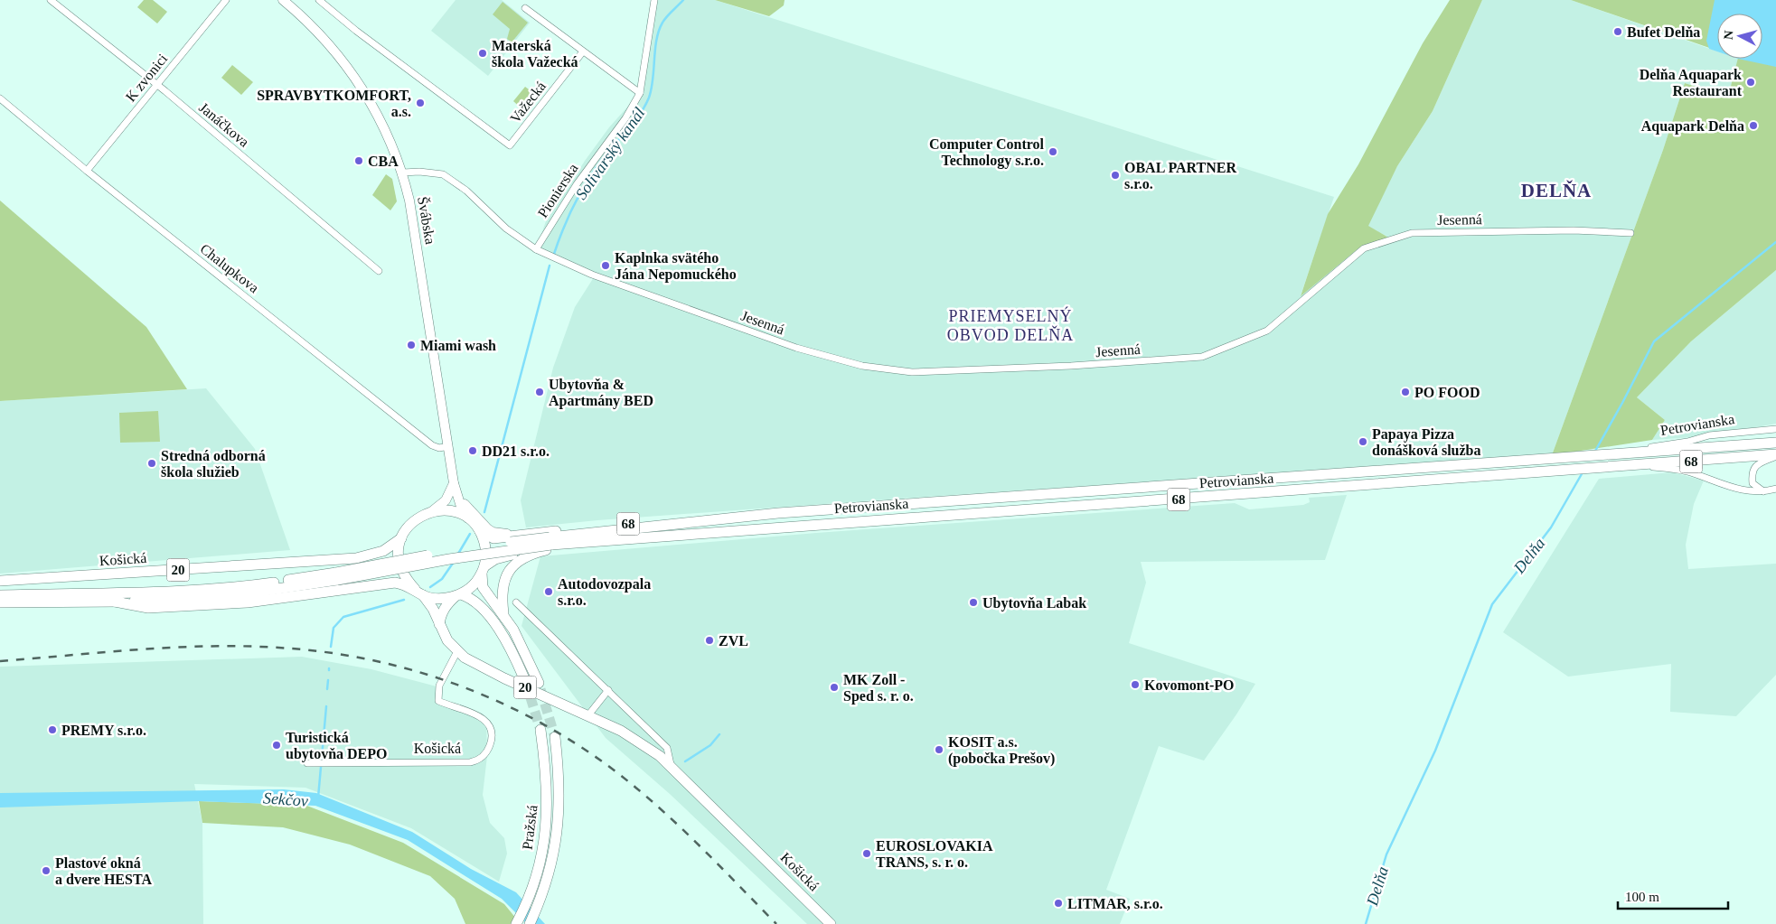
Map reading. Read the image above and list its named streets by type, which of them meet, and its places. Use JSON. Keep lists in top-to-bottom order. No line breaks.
{"streets":{"main road":["Petrovianska","68","Košická","20","Pražská"],"street":["K zvonici","Važecká","Janáčkova","Pionierska","Jesenná","Švábska","Chalupkova"]},"crossings":[["K zvonici","Janáčkova"],["K zvonici","Chalupkova"],["Pionierska","Jesenná"],["Švábska","Chalupkova"],["Švábska","68"],["Švábska","Košická"],["Petrovianska","68"],["68","Košická"]],"districts":["DELŇA","PRIEMYSELNÝ OBVOD DELŇA"],"water":["Solivarský kanál","Delňa","Sekčov"],"places":["Bufet Delňa","Materská škola Važecká","Delňa Aquapark Restaurant","SPRAVBYTKOMFORT, a.s.","Aquapark Delňa","Computer Control Technology s.r.o.","CBA","OBAL PARTNER s.r.o.","Kaplnka svätého Jána Nepomuckého","Miami wash","Ubytovňa & Apartmány BED","PO FOOD","Papaya Pizza donášková služba","DD21 s.r.o.","Stredná odborná škola služieb","Autodovozpala s.r.o.","Ubytovňa Labak","ZVL","Kovomont-PO","MK Zoll - Sped s. r. o.","PREMY s.r.o.","Turistická ubytovňa DEPO","KOSIT a.s. (pobočka Prešov)","EUROSLOVAKIA TRANS, s. r. o.","Plastové okná a dvere HESTA","LITMAR, s.r.o."],"scale_bar":"100 m","north":"left"}
